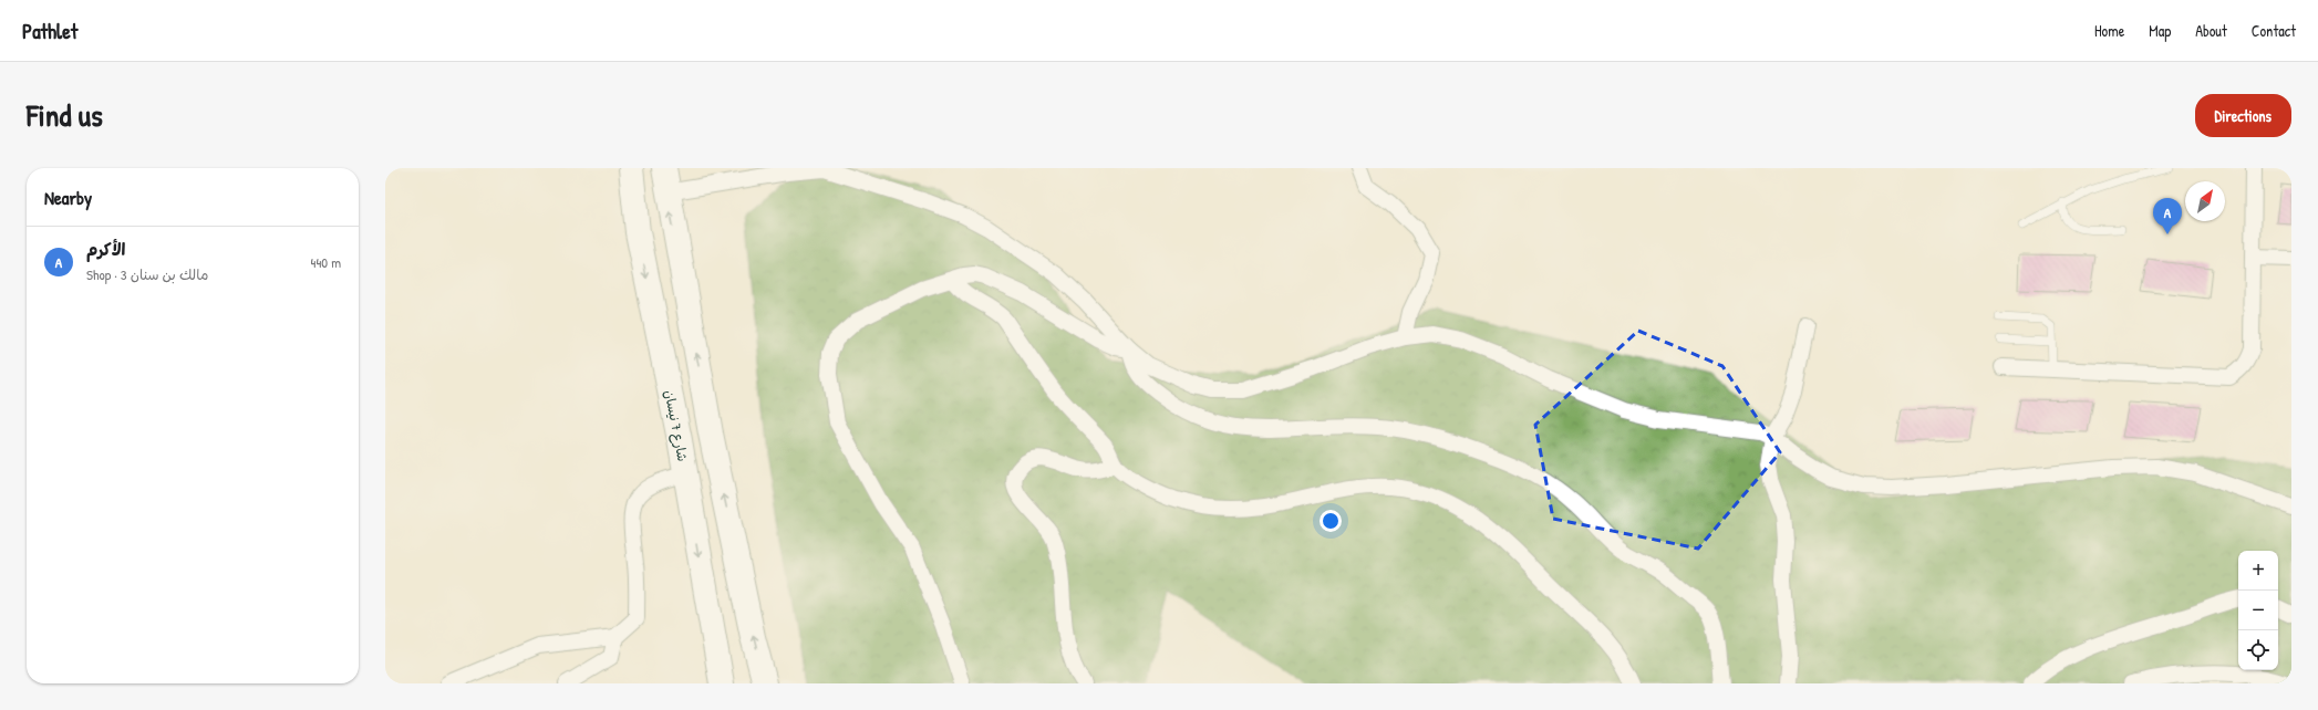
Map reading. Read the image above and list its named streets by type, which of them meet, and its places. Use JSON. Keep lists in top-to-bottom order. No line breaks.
{"streets":{"main road":["شارع 7 نيسان"]},"north":"top right","page":{"header":"Pathlet","nav":["Home","Map","About","Contact"],"title":"Find us","buttons":"Directions","heading":"Nearby","pins":"A","list":[{"mark":"A","name":"الأكرم","note":"Shop · مالك بن سنان 3","value":"440 m"}],"map_buttons":["+","−"]}}
